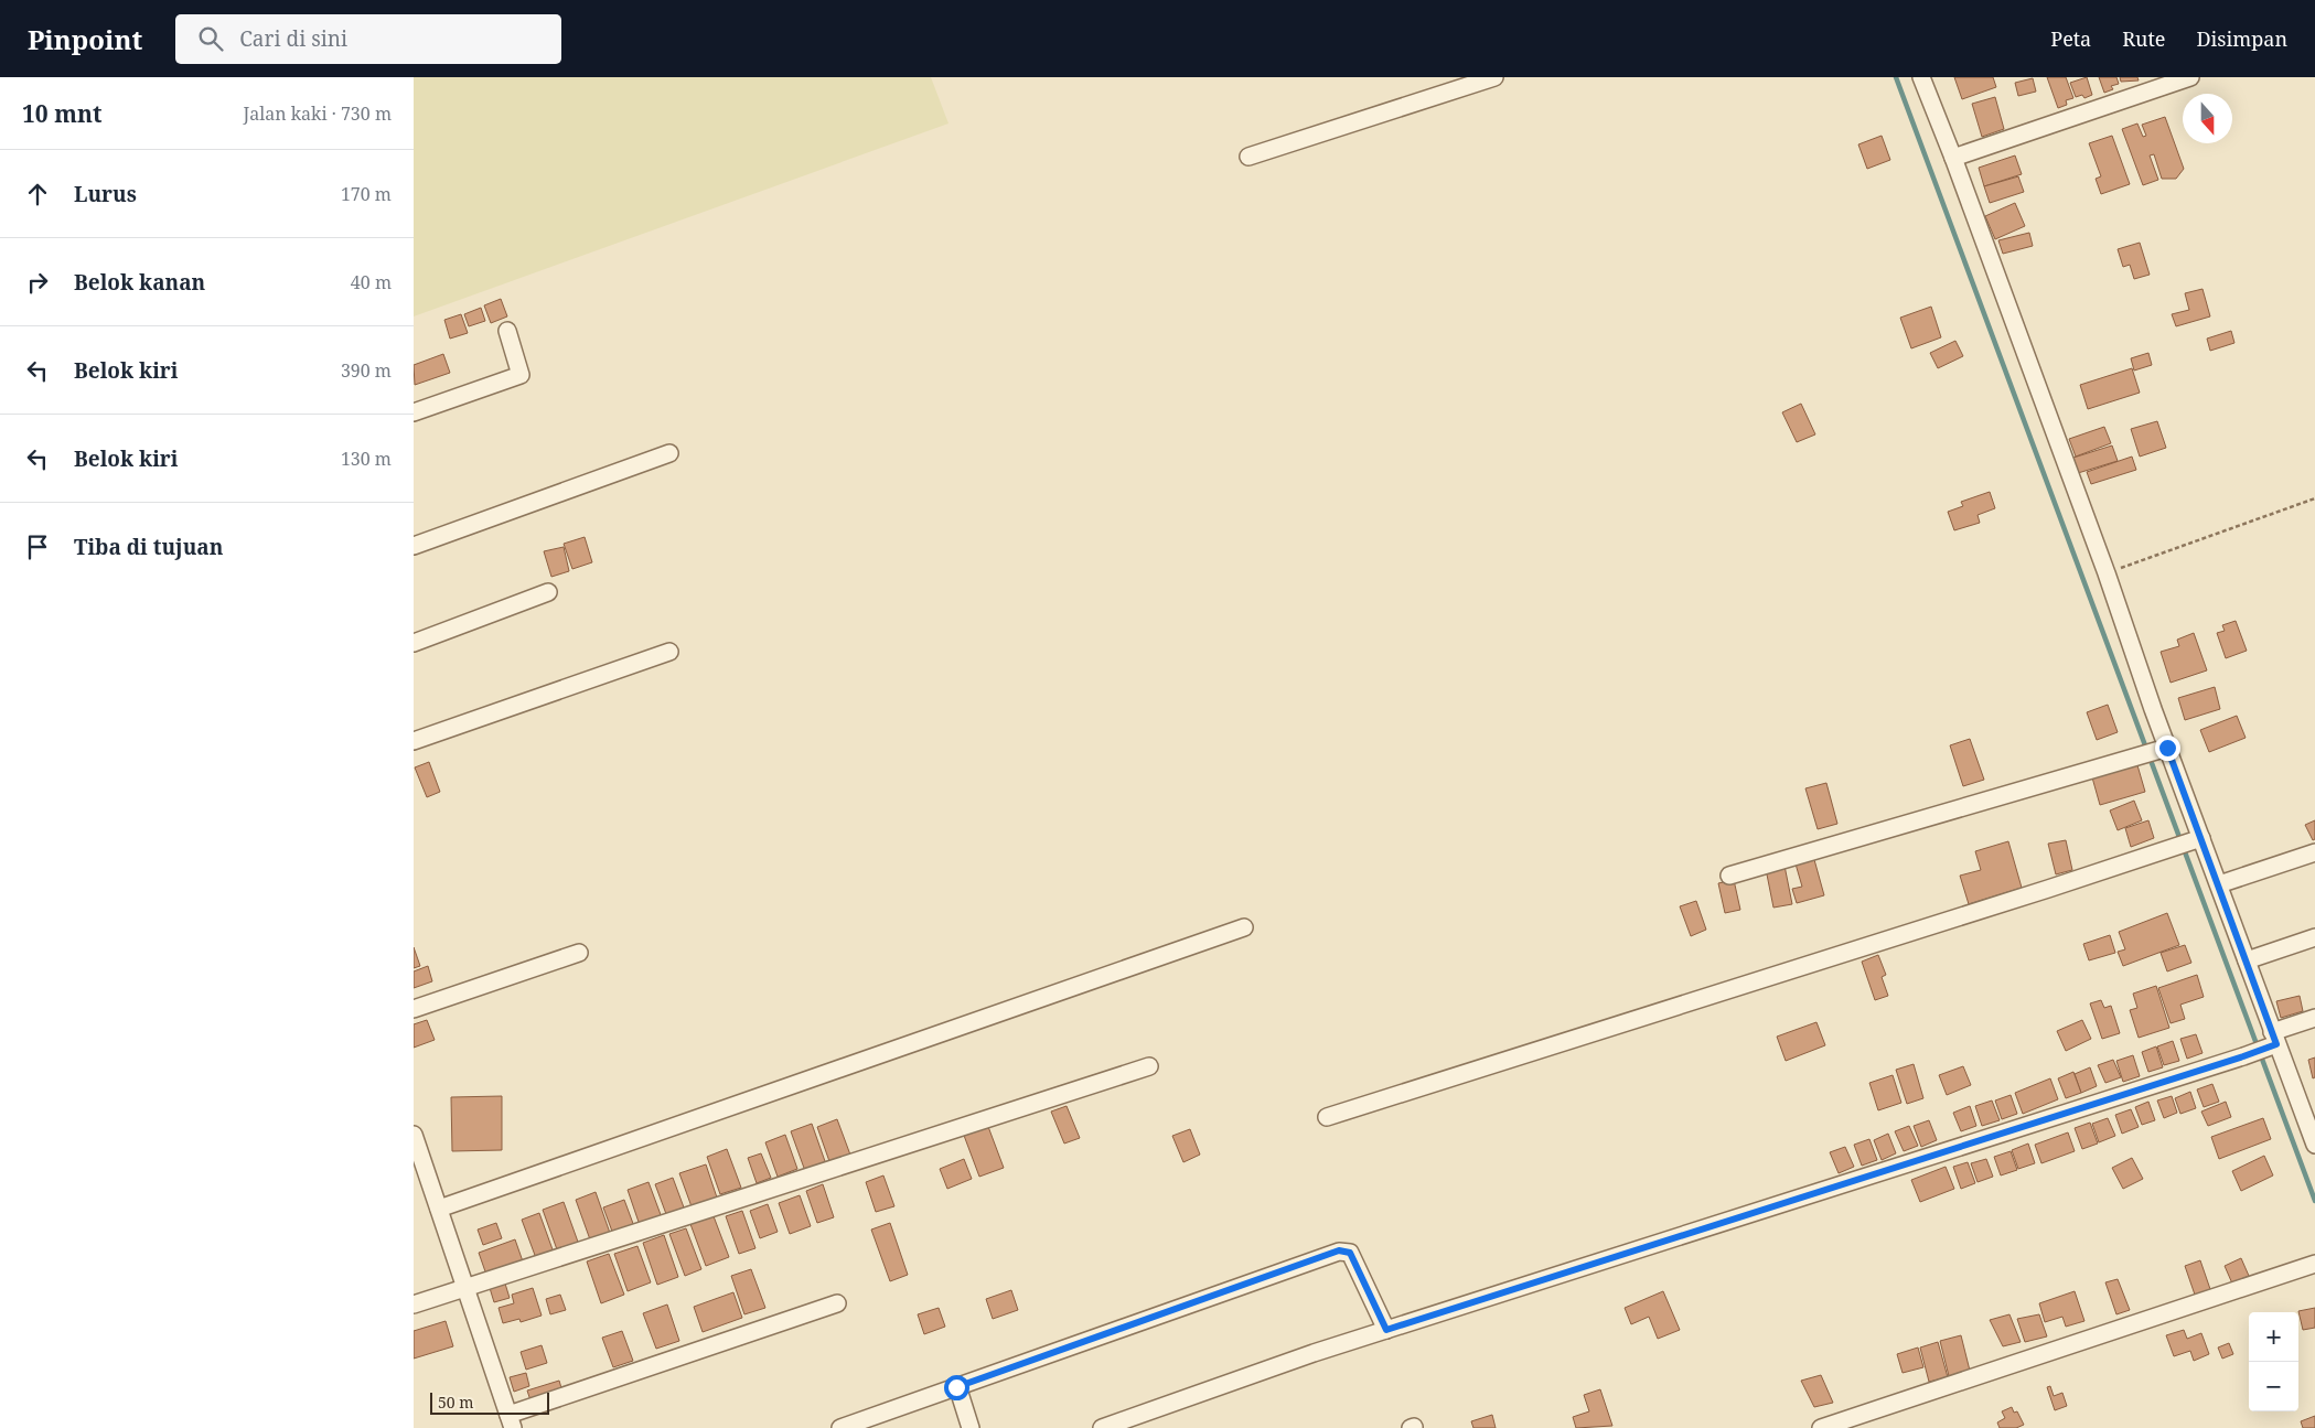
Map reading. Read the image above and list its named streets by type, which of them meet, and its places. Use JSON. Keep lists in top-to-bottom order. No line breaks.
{"scale_bar":"50 m","north":"bottom","page":{"header":"Pinpoint","search":"Cari di sini","nav":["Peta","Rute","Disimpan"],"heading":["10 mnt","Jalan kaki · 730 m"],"list":[["Lurus","170 m"],["Belok kanan","40 m"],["Belok kiri","390 m"],["Belok kiri","130 m"],"Tiba di tujuan"],"map_buttons":["+","−"],"scale":"50 m"}}
